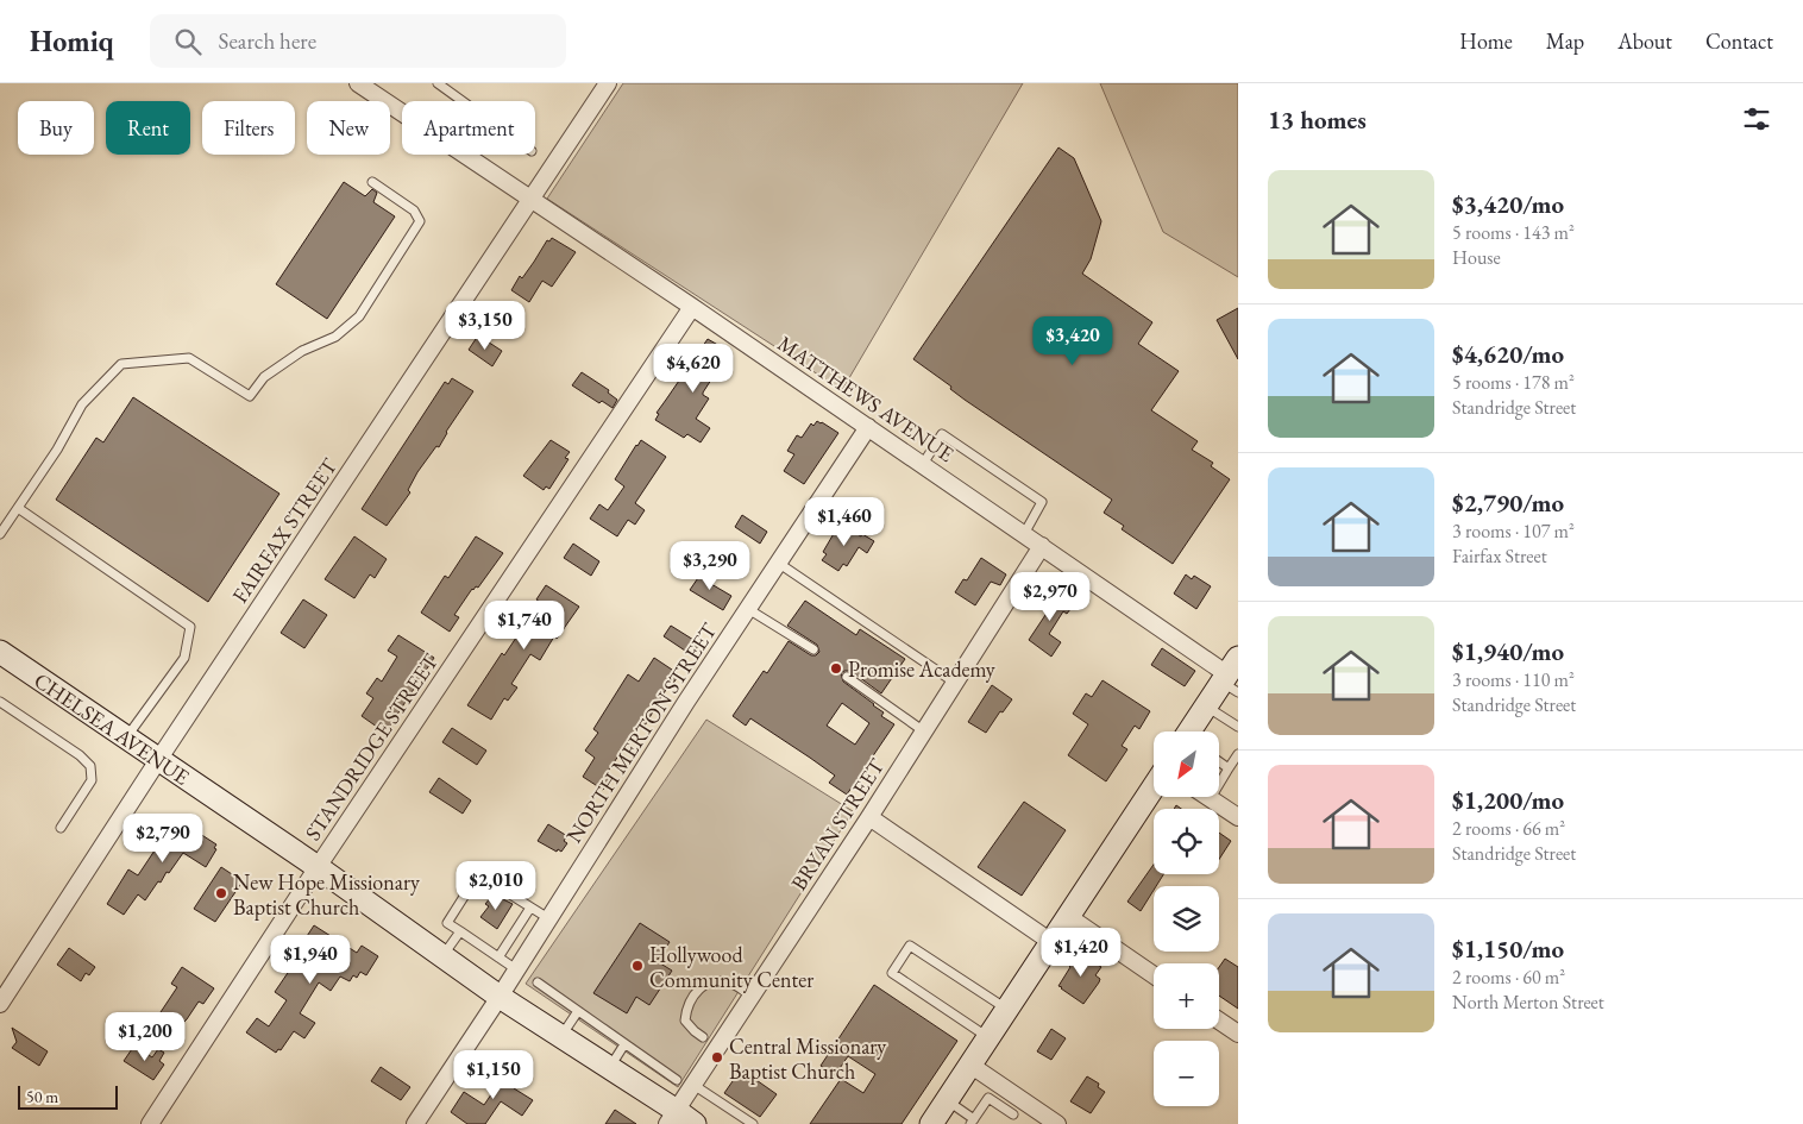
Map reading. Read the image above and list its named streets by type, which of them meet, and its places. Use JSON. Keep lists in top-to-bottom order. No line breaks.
{"streets":{"main road":["CHELSEA AVENUE"],"street":["MATTHEWS AVENUE","FAIRFAX STREET","NORTH MERTON STREET","STANDRIDGE STREET","BRYAN STREET"]},"crossings":[["MATTHEWS AVENUE","FAIRFAX STREET"],["MATTHEWS AVENUE","NORTH MERTON STREET"],["MATTHEWS AVENUE","STANDRIDGE STREET"],["MATTHEWS AVENUE","BRYAN STREET"],["FAIRFAX STREET","CHELSEA AVENUE"],["CHELSEA AVENUE","NORTH MERTON STREET"],["CHELSEA AVENUE","STANDRIDGE STREET"],["CHELSEA AVENUE","BRYAN STREET"]],"places":["Promise Academy","New Hope Missionary Baptist Church","Hollywood Community Center","Central Missionary Baptist Church"],"scale_bar":"50 m","north":"bottom left","page":{"header":"Homiq","search":"Search here","nav":["Home","Map","About","Contact"],"heading":"13 homes","chip":["Buy","Rent","Filters","New","Apartment"],"list":[{"name":"$3,420/mo","note":"5 rooms · 143 m² · House"},{"name":"$4,620/mo","note":"5 rooms · 178 m² · Standridge Street"},{"name":"$2,790/mo","note":"3 rooms · 107 m² · Fairfax Street"},{"name":"$1,940/mo","note":"3 rooms · 110 m² · Standridge Street"},{"name":"$1,200/mo","note":"2 rooms · 66 m² · Standridge Street"},{"name":"$1,150/mo","note":"2 rooms · 60 m² · North Merton Street"}],"price":["$3,150","$3,420","$4,620","$1,460","$3,290","$2,970","$1,740","$2,790","$2,010","$1,420","$1,940","$1,200","$1,150"],"map_buttons":["+","−"],"scale":"50 m"}}
